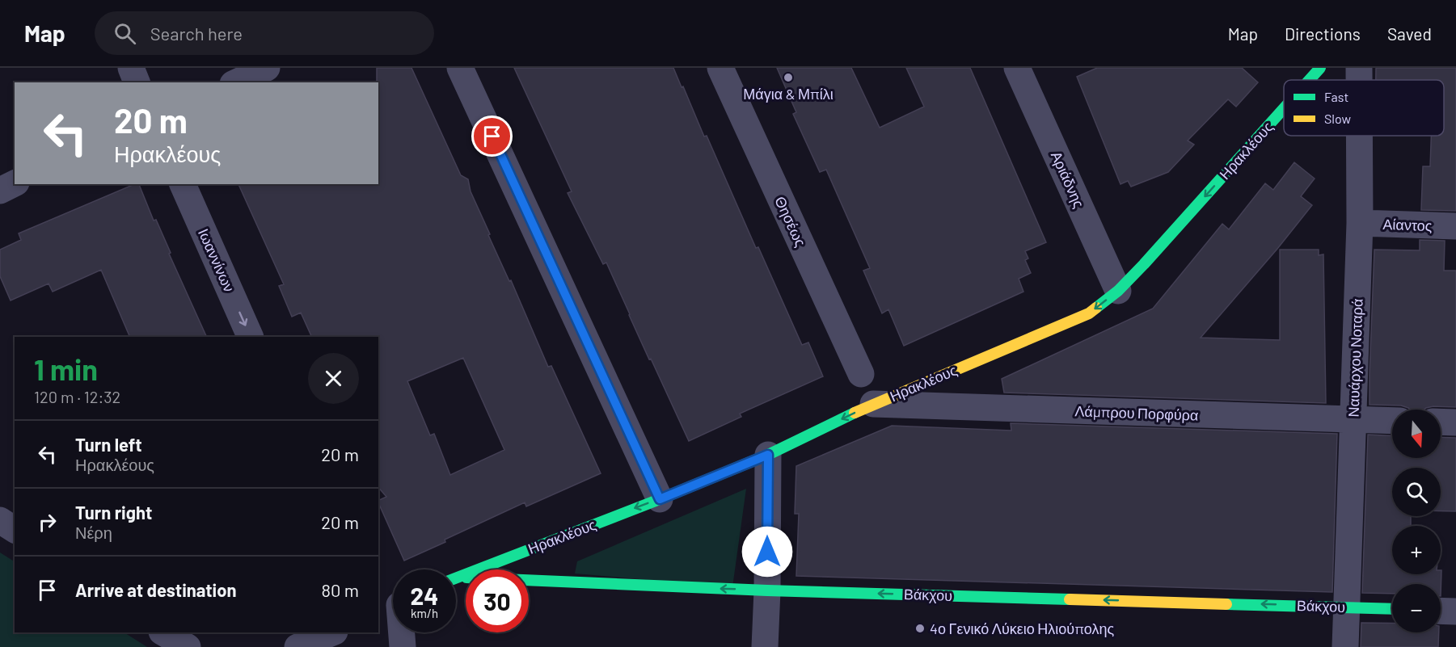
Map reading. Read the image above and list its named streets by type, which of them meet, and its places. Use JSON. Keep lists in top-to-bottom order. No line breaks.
{"streets":{"street":["Ηρακλέους","Αριάδνης","Θησέως","Αίαντος","Ιωαννίνων","Ναυάρχου Νοταρά","Λάμπρου Πορφύρα","Βάκχου"]},"crossings":[["Ηρακλέους","Αριάδνης"],["Ηρακλέους","Λάμπρου Πορφύρα"],["Αίαντος","Ναυάρχου Νοταρά"],["Ναυάρχου Νοταρά","Λάμπρου Πορφύρα"],["Ναυάρχου Νοταρά","Βάκχου"]],"one_way":["Ηρακλέους","Ιωαννίνων","Βάκχου"],"places":["Μάγια & Μπίλι","4ο Γενικό Λύκειο Ηλιούπολης"],"legend":["Fast","Slow"],"north":"bottom","page":{"header":"Map","search":"Search here","nav":["Map","Directions","Saved"],"turn":["20 m","Ηρακλέους"],"heading":["1 min","120 m · 12:32"],"map_buttons":["+","−"],"list":[{"name":"Turn left","note":"Ηρακλέους","value":"20 m"},{"name":"Turn right","note":"Νέρη","value":"20 m"},{"name":"Arrive at destination","value":"80 m"}],"speed":"24 km/h","limit":"30"}}
